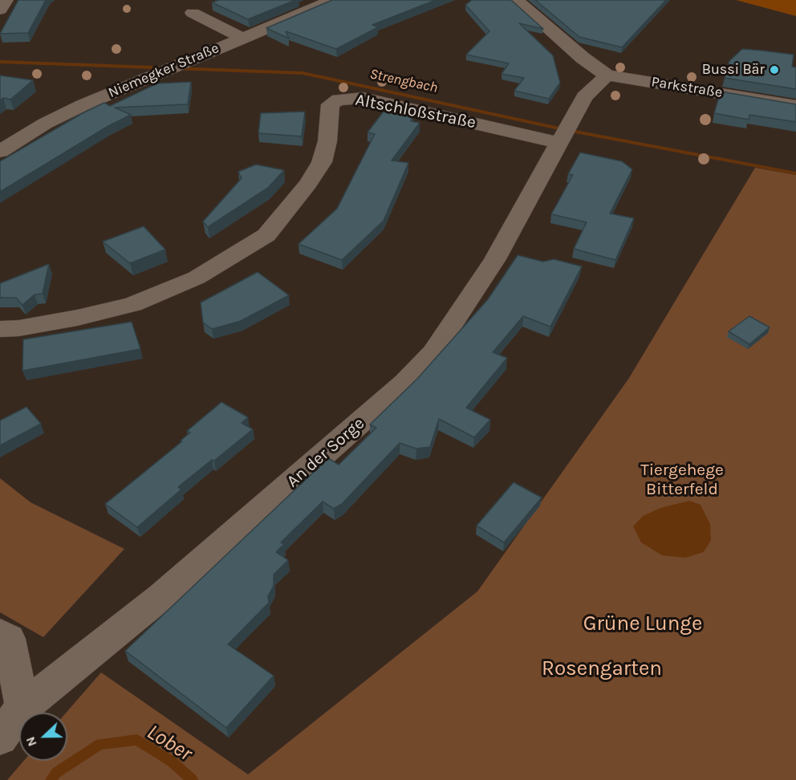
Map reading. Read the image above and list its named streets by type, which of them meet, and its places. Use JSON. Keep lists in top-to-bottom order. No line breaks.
{"streets":{"street":["Niemegker Straße","Parkstraße","Altschloßstraße","An der Sorge"]},"crossings":[["Altschloßstraße","An der Sorge"]],"water":["Strengbach","Lober"],"parks":["Tiergehege Bitterfeld","Grüne Lunge","Rosengarten"],"places":["Bussi Bär"],"north":"left"}
